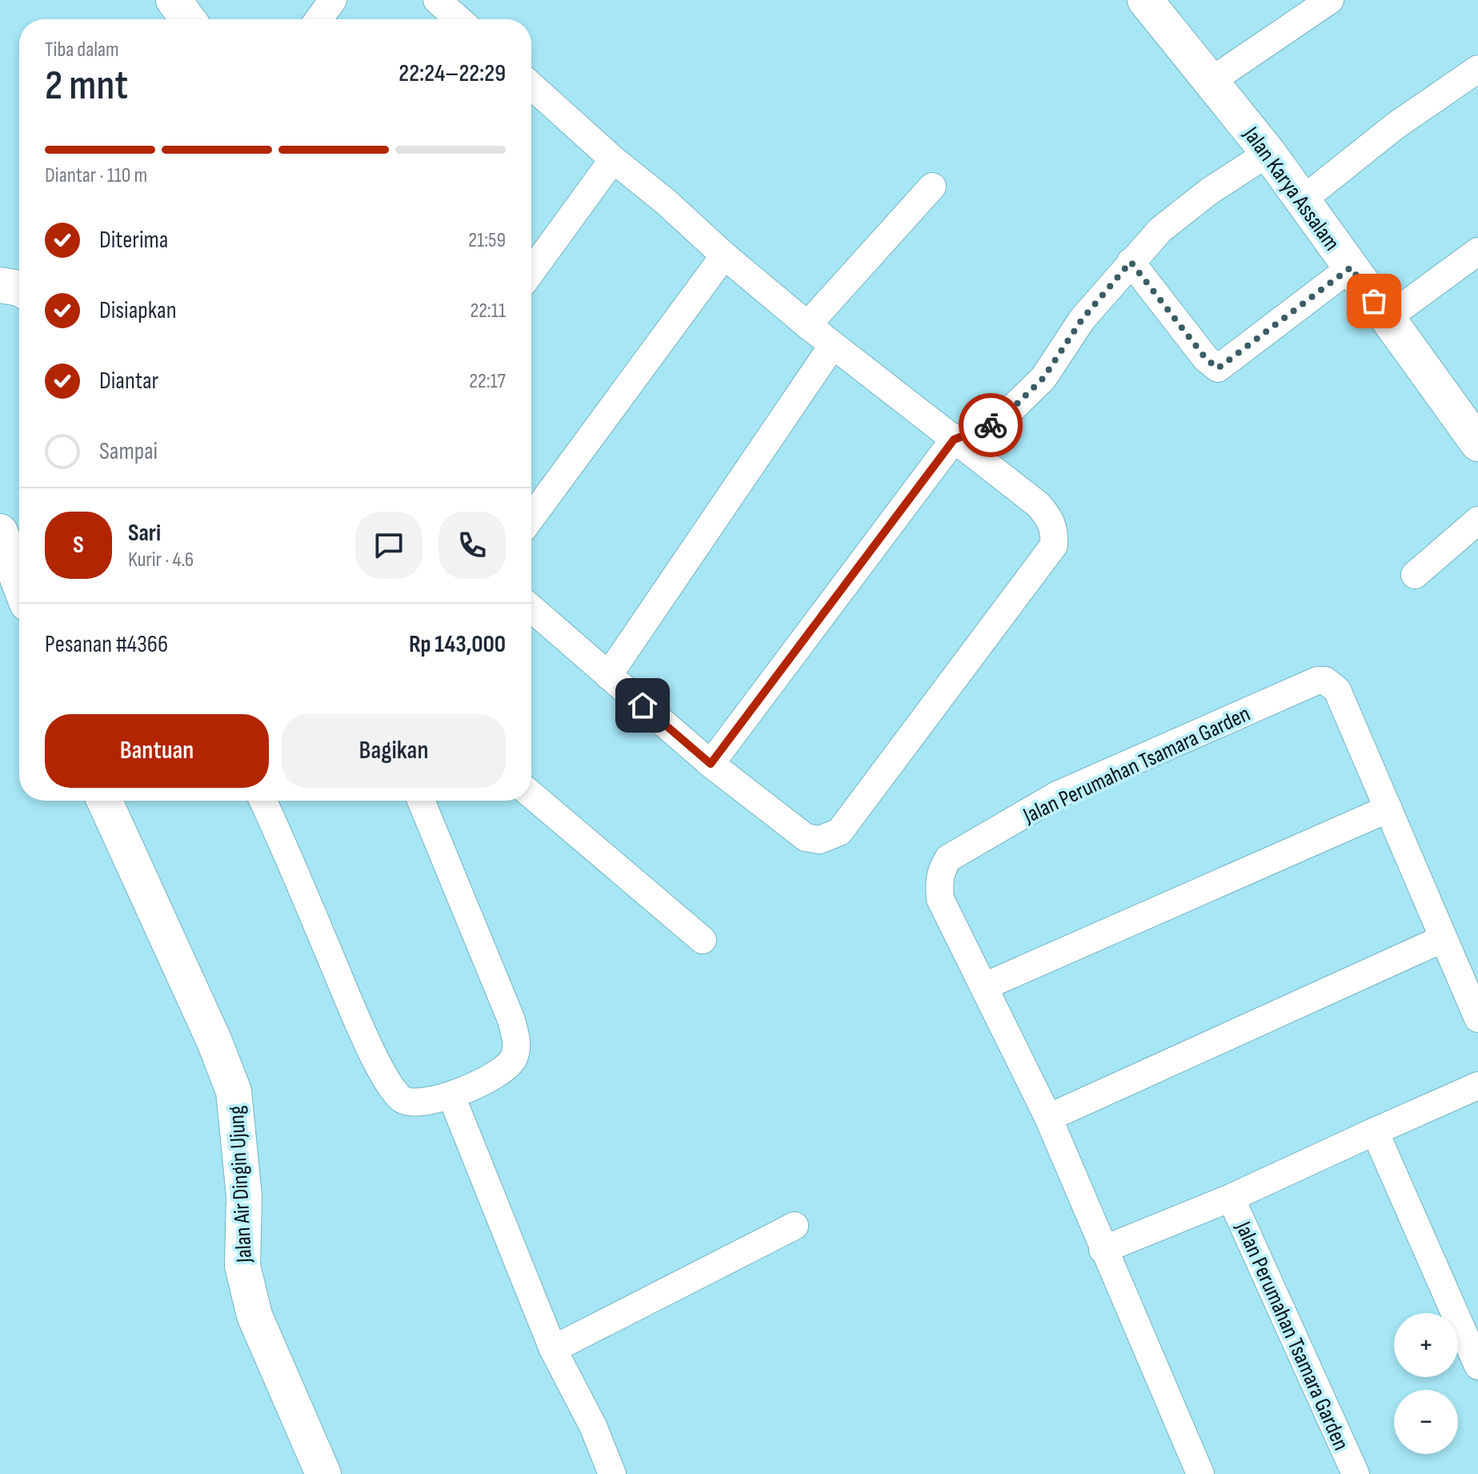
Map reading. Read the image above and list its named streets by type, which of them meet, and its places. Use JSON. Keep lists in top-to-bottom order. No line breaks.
{"streets":{"street":["Jalan Karya Assalam","Jalan Perumahan Tsamara Garden","Jalan Air Dingin Ujung"]},"page":{"heading":["2 mnt","Tiba dalam","22:24–22:29"],"panel":["Sari","Kurir · 4.6","Pesanan #4366","Rp 143,000"],"bar":"Diantar · 110 m","list":[["Diterima","21:59"],["Disiapkan","22:11"],["Diantar","22:17"],"Sampai"],"round":"S","buttons":["Bantuan","Bagikan"],"map_buttons":["+","−"]}}
